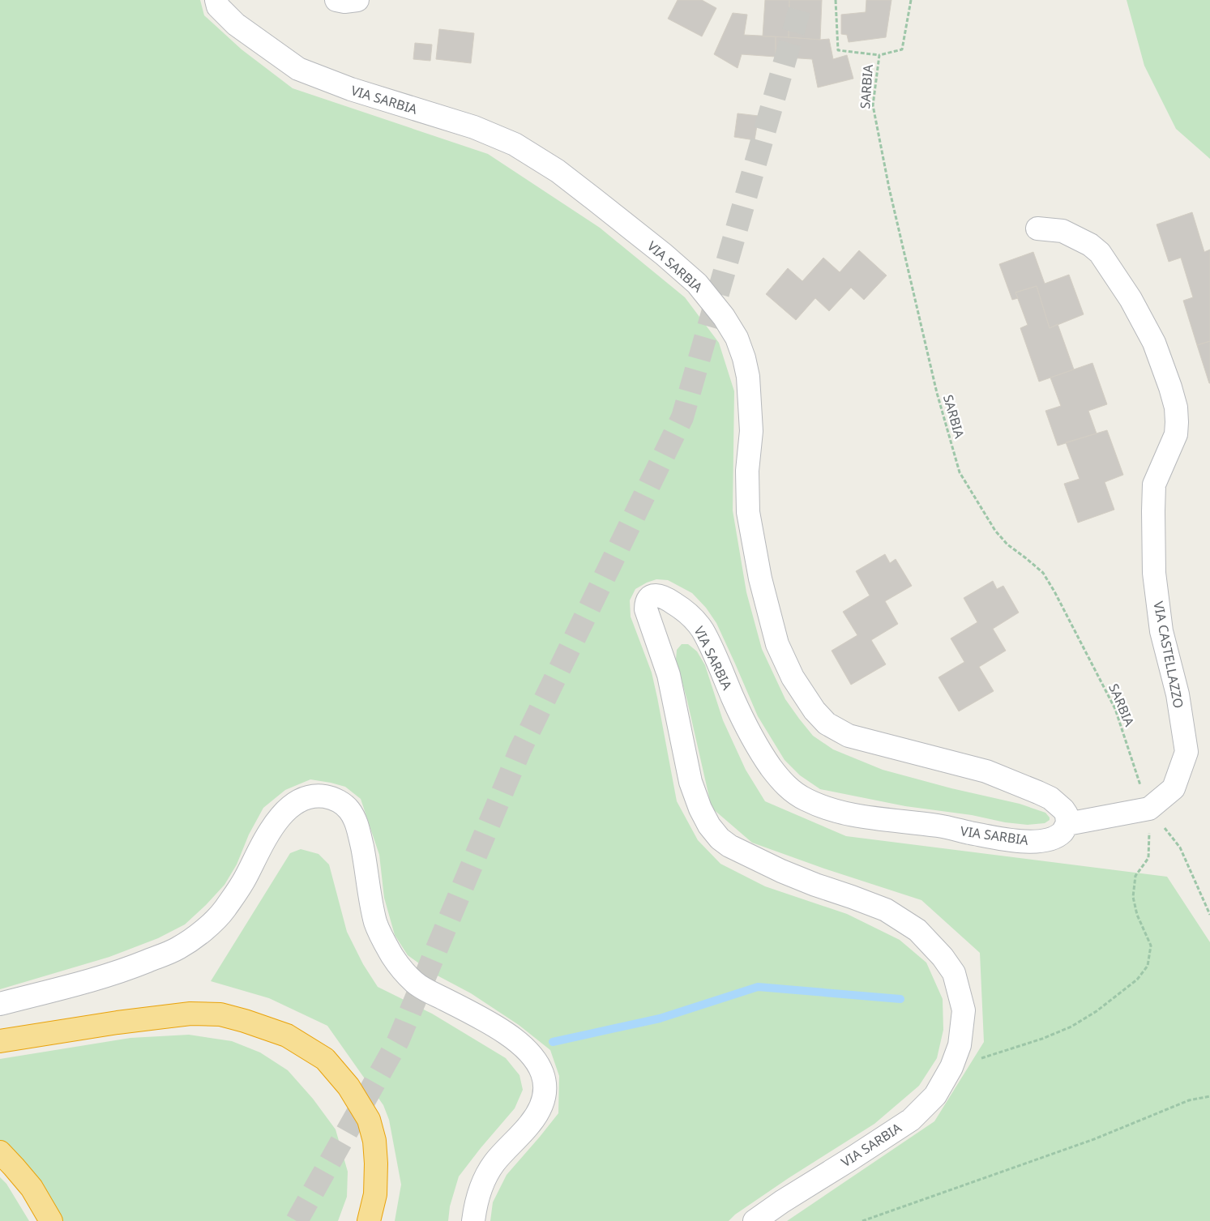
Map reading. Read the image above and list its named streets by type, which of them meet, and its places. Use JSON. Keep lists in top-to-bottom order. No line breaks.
{"streets":{"street":["VIA SARBIA","VIA CASTELLAZZO"],"path":["SARBIA"]},"crossings":[["SARBIA","VIA CASTELLAZZO"],["VIA SARBIA","VIA CASTELLAZZO"]]}
